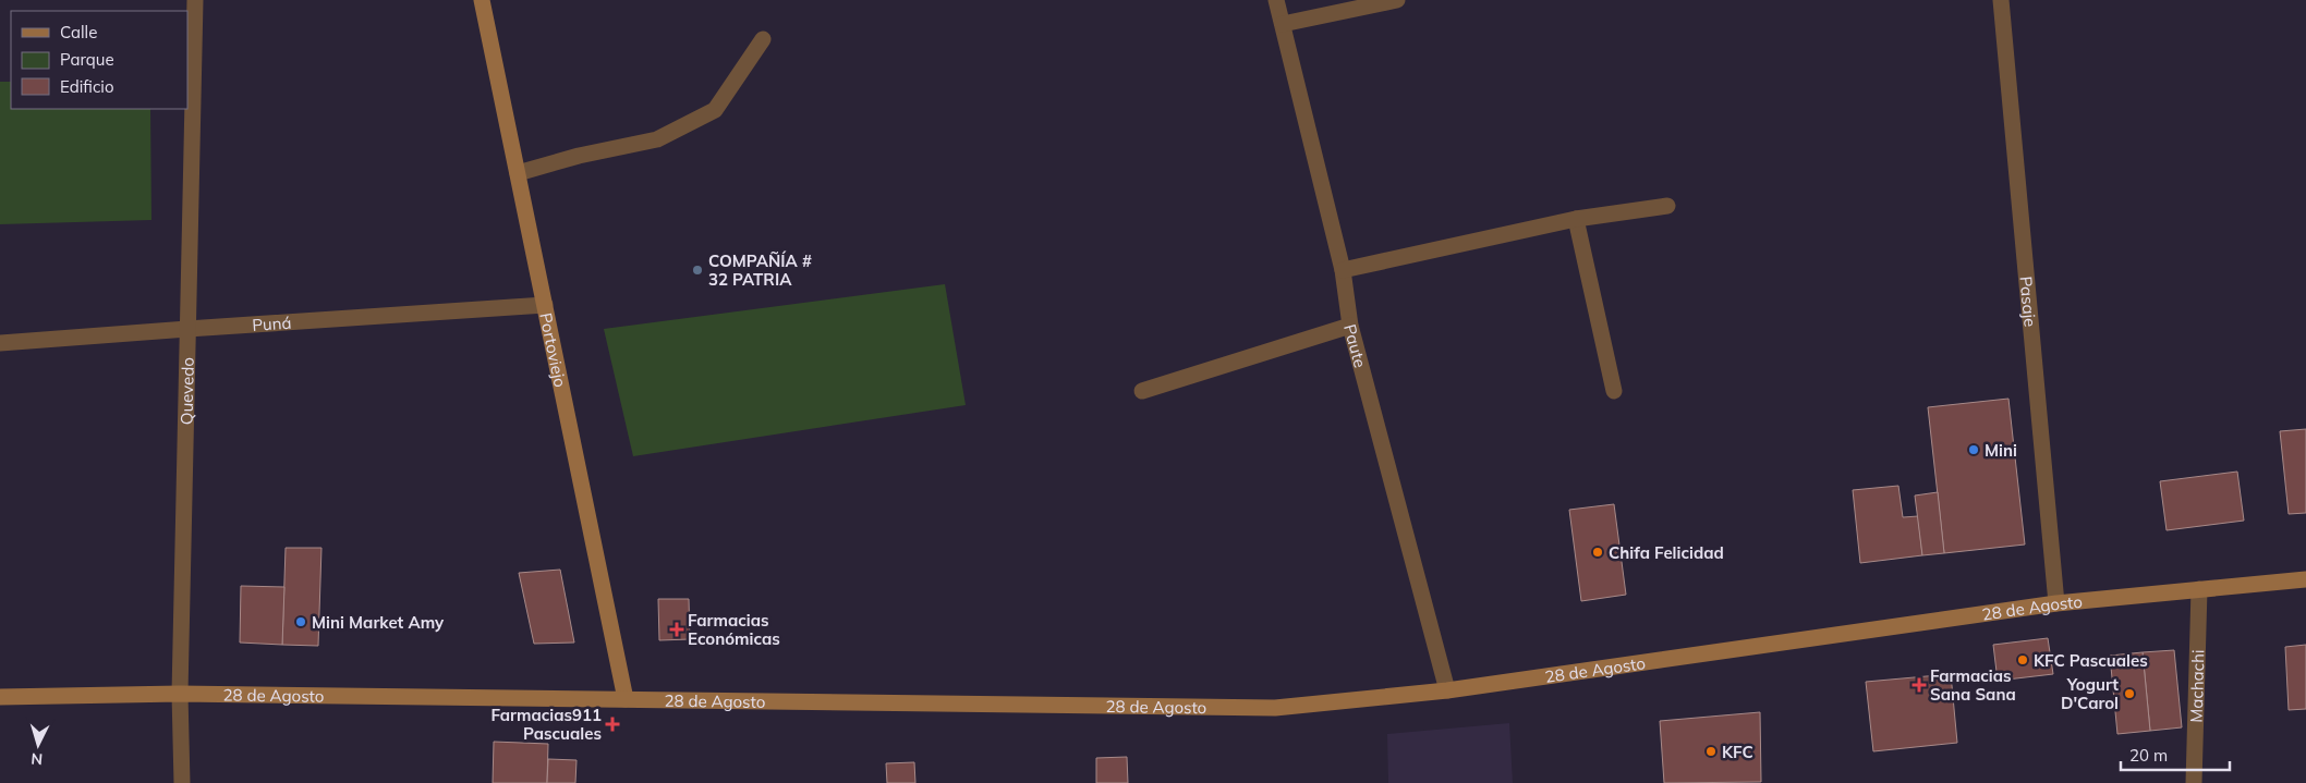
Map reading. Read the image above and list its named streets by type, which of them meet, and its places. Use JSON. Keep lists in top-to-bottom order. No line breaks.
{"streets":{"street":["Pasaje","Puná","Paute","Portoviejo","Quevedo","28 de Agosto","Machachi"]},"crossings":[["Pasaje","28 de Agosto"],["Puná","Portoviejo"],["Puná","Quevedo"],["Paute","28 de Agosto"],["Portoviejo","28 de Agosto"],["Quevedo","28 de Agosto"],["28 de Agosto","Machachi"]],"places":{"other":["COMPAÑÍA # 32 PATRIA","Mini","Chifa Felicidad","Mini Market Amy","KFC Pascuales","Yogurt D'Carol","KFC"],"health":["Farmacias Económicas","Farmacias Sana Sana","Farmacias911 Pascuales"]},"legend":["Calle","Parque","Edificio"],"scale_bar":"20 m","north":"bottom"}
